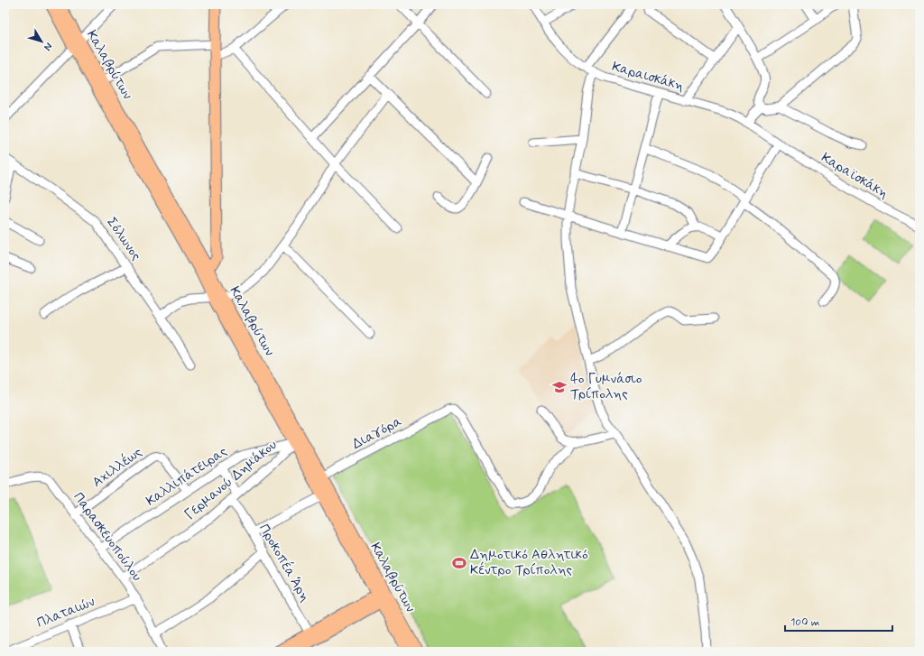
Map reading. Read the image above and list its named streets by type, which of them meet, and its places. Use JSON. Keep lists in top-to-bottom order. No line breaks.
{"streets":{"main road":["Καλαβρύτων"],"street":["Καραισκάκη","Καραϊσκάκη","Σόλωνος","Διαγόρα","Αχιλλέως","Καλλιπάτειρας","Γερμανού Δημάκου","Παρασκευοπούλου","Προκοπέα Άρη","Πλαταιών"]},"crossings":[["Καλαβρύτων","Διαγόρα"],["Καλαβρύτων","Καλλιπάτειρας"],["Καλαβρύτων","Γερμανού Δημάκου"],["Καραισκάκη","Καραϊσκάκη"],["Αχιλλέως","Καλλιπάτειρας"],["Αχιλλέως","Παρασκευοπούλου"],["Καλλιπάτειρας","Γερμανού Δημάκου"],["Καλλιπάτειρας","Παρασκευοπούλου"],["Γερμανού Δημάκου","Παρασκευοπούλου"],["Γερμανού Δημάκου","Προκοπέα Άρη"],["Παρασκευοπούλου","Πλαταιών"]],"places":{"school or university":["4ο Γυμνάσιο Τρίπολης"],"sports":["Δημοτικό Αθλητικό Κέντρο Τρίπολης"]},"scale_bar":"100 m","north":"bottom right"}
